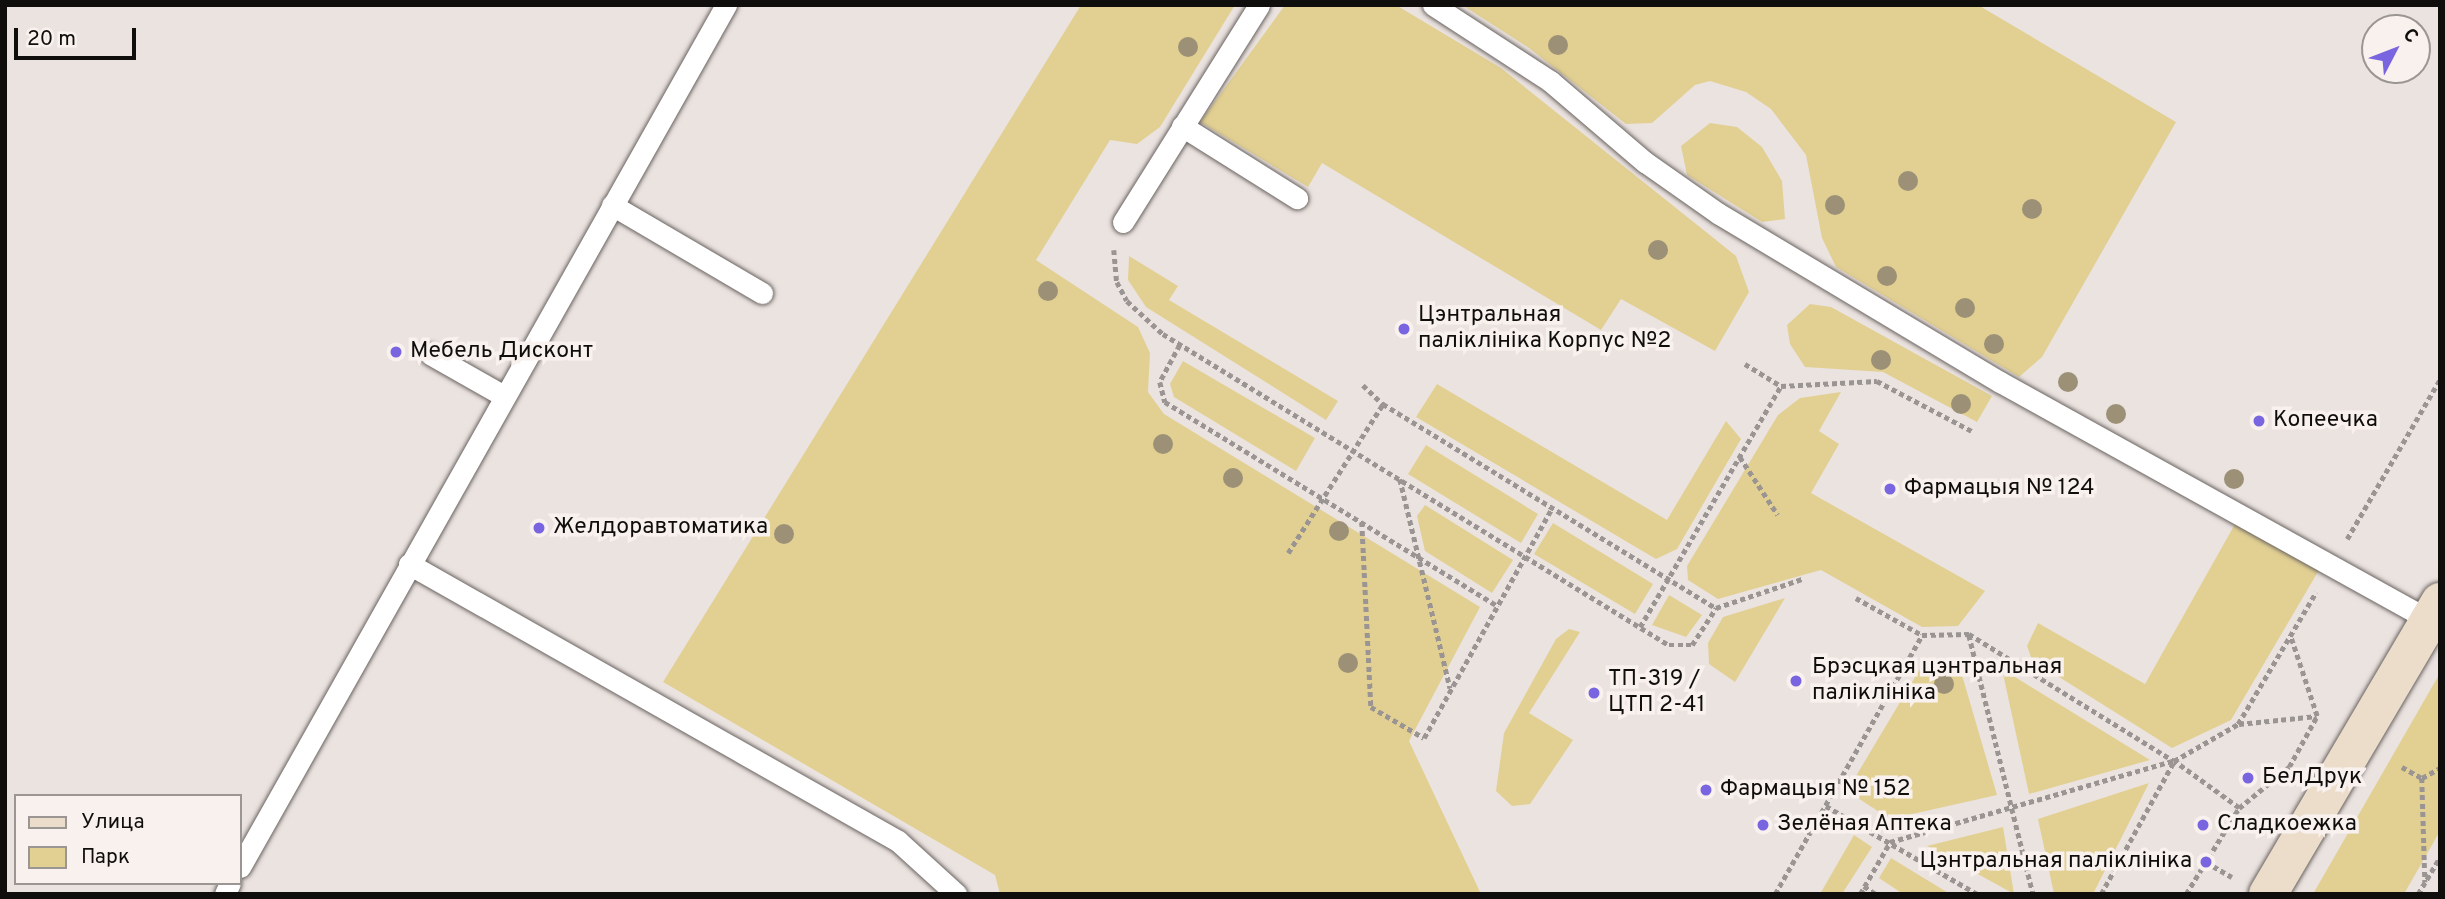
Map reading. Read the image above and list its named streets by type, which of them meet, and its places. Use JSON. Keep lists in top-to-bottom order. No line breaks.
{"places":["Цэнтральная паліклініка Корпус №2","Мебель Дисконт","Копеечка","Фармацыя № 124","Желдоравтоматика","Брэсцкая цэнтральная паліклініка","ТП-319 / ЦТП 2-41","БелДрук","Фармацыя № 152","Зелёная Аптека","Сладкоежка","Цэнтральная паліклініка"],"legend":["Улица","Парк"],"scale_bar":"20 m","north":"top right"}
